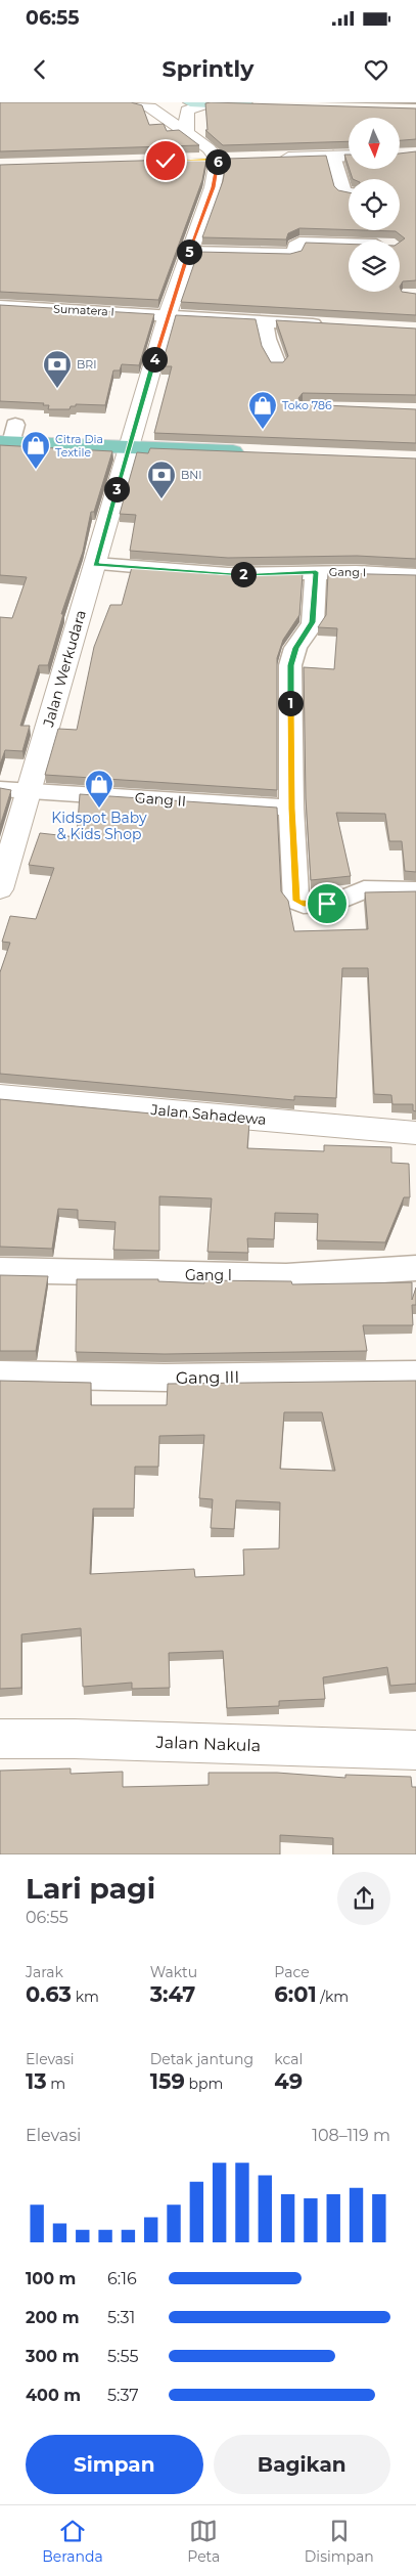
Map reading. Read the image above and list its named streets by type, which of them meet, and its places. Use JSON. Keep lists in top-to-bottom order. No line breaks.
{"streets":{"street":["Sumatera I","Gang I","Jalan Werkudara","Gang II","Jalan Sahadewa","Gang III","Jalan Nakula"]},"crossings":[["Sumatera I","Jalan Werkudara"],["Gang I","Jalan Werkudara"],["Jalan Werkudara","Gang II"]],"places":{"bank":["BRI","BNI"],"shop":["Toko 786","Citra Dia Textile","Kidspot Baby & Kids Shop"]},"north":"bottom","page":{"status":"06:55","header":"Sprintly","pins":["6","5","4","3","2","1"],"heading":["Lari pagi","06:55"],"stats":[["Jarak","0.63 km"],["Waktu","3:47"],["Pace","6:01 /km"],["Elevasi","13 m"],["Detak jantung","159 bpm"],["kcal","49"]],"chart":["Elevasi","108–119 m"],"list":[{"name":"100 m","note":"6:16"},{"name":"200 m","note":"5:31"},{"name":"300 m","note":"5:55"},{"name":"400 m","note":"5:37"}],"buttons":["Simpan","Bagikan"],"tabs":["Beranda","Peta","Disimpan"]}}
